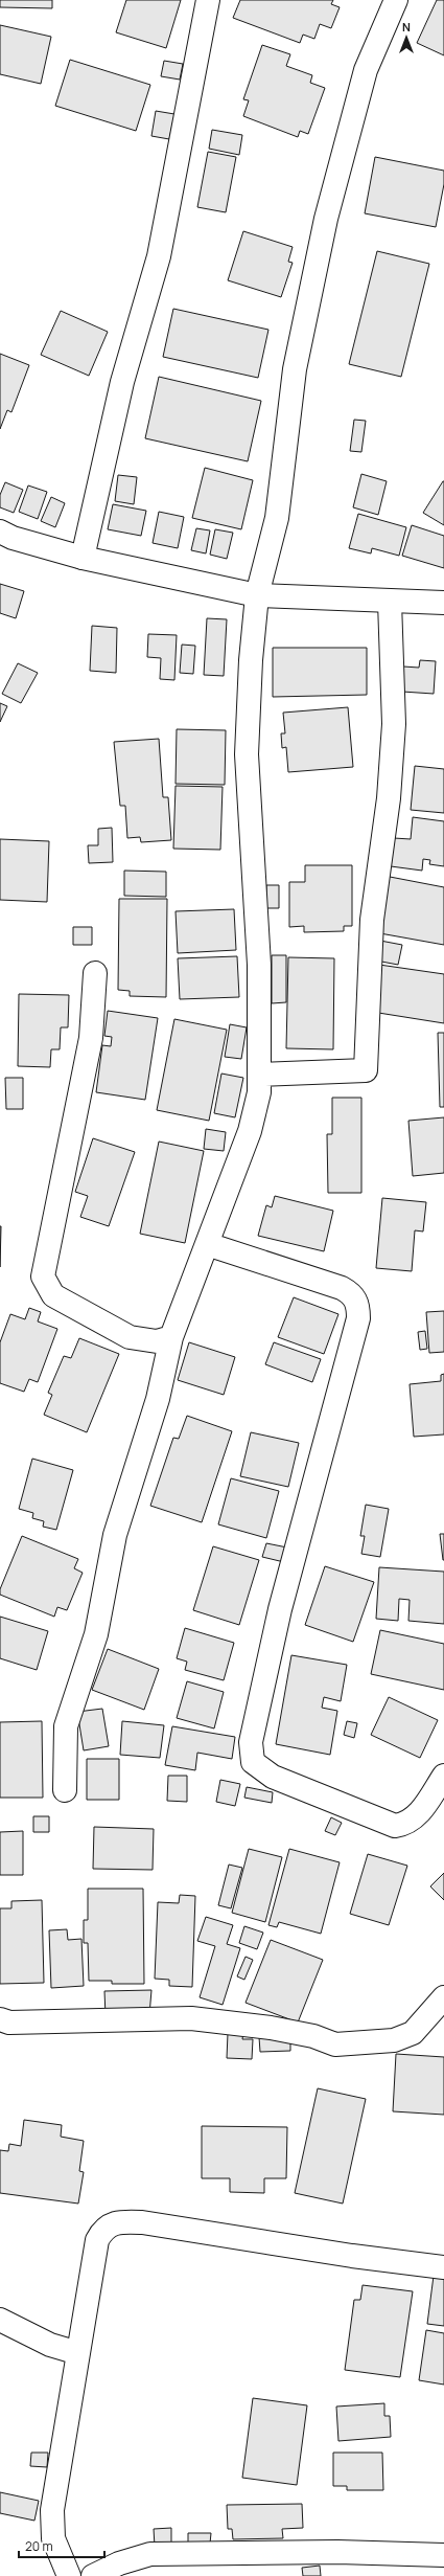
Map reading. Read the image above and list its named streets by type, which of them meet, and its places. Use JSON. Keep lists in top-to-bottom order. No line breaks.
{"scale_bar":"20 m","north":"top"}
